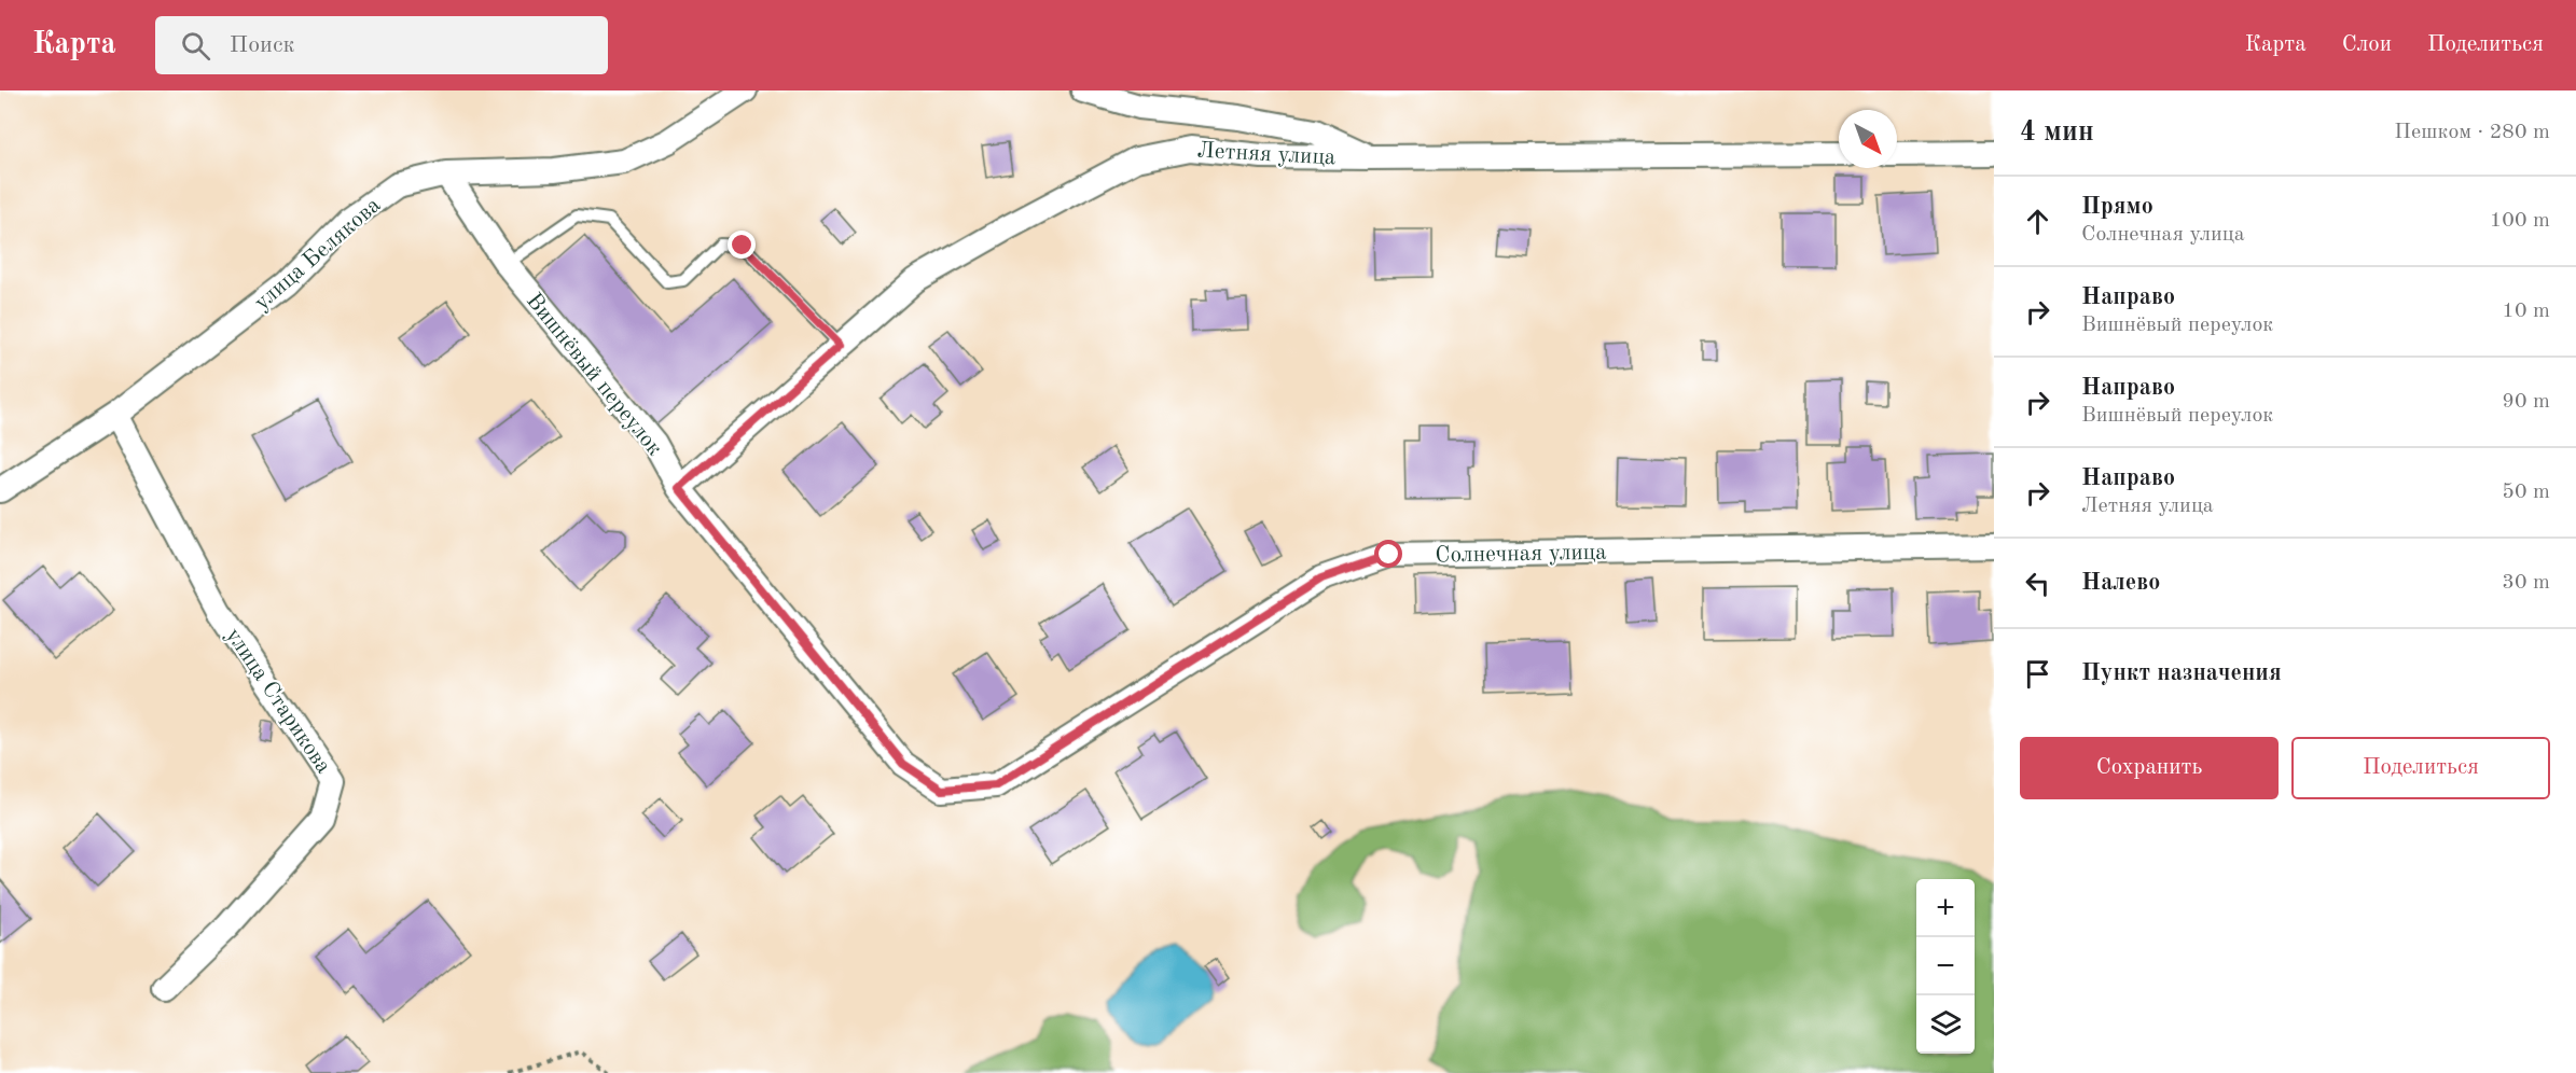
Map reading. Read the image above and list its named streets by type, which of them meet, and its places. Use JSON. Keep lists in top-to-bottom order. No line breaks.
{"streets":{"street":["Летняя улица","улица Белякова","Вишнёвый переулок","Солнечная улица","улица Старикова"]},"crossings":[["Летняя улица","Вишнёвый переулок"],["улица Белякова","Вишнёвый переулок"],["улица Белякова","улица Старикова"],["Вишнёвый переулок","Солнечная улица"]],"north":"bottom right","page":{"header":"Карта","search":"Поиск","nav":["Карта","Слои","Поделиться"],"heading":["4 мин","Пешком · 280 m"],"list":[["Прямо","Солнечная улица","100 m"],["Направо","Вишнёвый переулок","10 m"],["Направо","Вишнёвый переулок","90 m"],["Направо","Летняя улица","50 m"],["Налево","30 m"],"Пункт назначения"],"buttons":["Сохранить","Поделиться"],"map_buttons":["+","−"]}}
